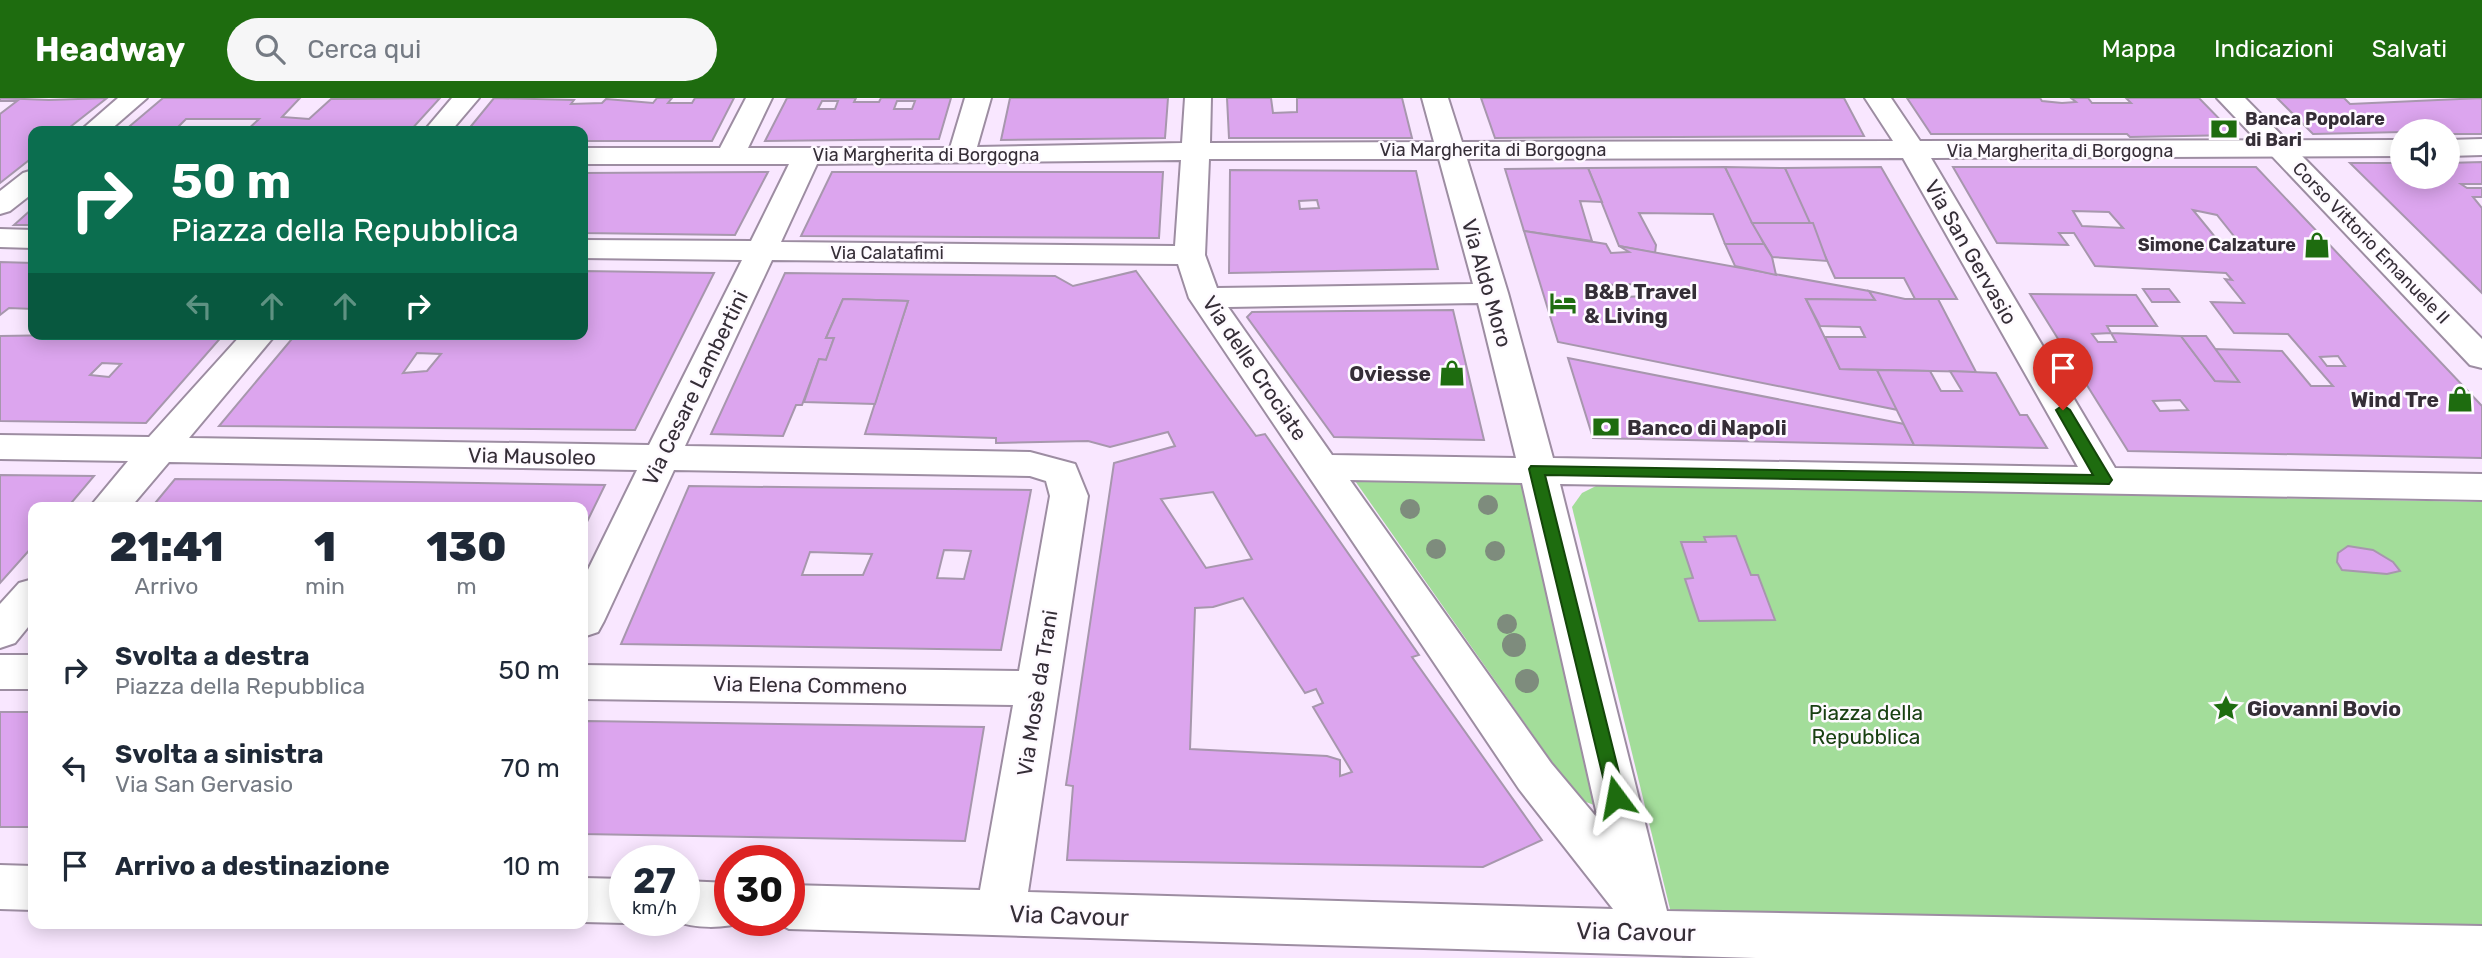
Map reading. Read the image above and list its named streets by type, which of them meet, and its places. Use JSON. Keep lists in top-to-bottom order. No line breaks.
{"streets":{"street":["Via Margherita di Borgogna","Corso Vittorio Emanuele II","Via San Gervasio","Via Calatafimi","Via Aldo Moro","Via delle Crociate","Via Cesare Lambertini","Via Mausoleo","Via Elena Commeno","Via Mosè da Trani","Via Cavour"]},"crossings":[["Via Margherita di Borgogna","Corso Vittorio Emanuele II"],["Via Margherita di Borgogna","Via San Gervasio"],["Via Margherita di Borgogna","Via Aldo Moro"],["Via Margherita di Borgogna","Via delle Crociate"],["Via Margherita di Borgogna","Via Cesare Lambertini"],["Via Calatafimi","Via delle Crociate"],["Via Calatafimi","Via Cesare Lambertini"],["Via Cesare Lambertini","Via Mausoleo"],["Via Mausoleo","Via Mosè da Trani"],["Via Elena Commeno","Via Mosè da Trani"],["Via Mosè da Trani","Via Cavour"]],"parks":["Piazza della Repubblica"],"places":{"bank":["Banca Popolare di Bari","Banco di Napoli"],"shop":["Simone Calzature","Oviesse","Wind Tre"],"hotel":["B&B Travel & Living"],"place":["Giovanni Bovio"]},"page":{"header":"Headway","search":"Cerca qui","nav":["Mappa","Indicazioni","Salvati"],"turn":["50 m","Piazza della Repubblica"],"eta":["21:41","Arrivo","1","min","130","m"],"list":[{"name":"Svolta a destra","note":"Piazza della Repubblica","value":"50 m"},{"name":"Svolta a sinistra","note":"Via San Gervasio","value":"70 m"},{"name":"Arrivo a destinazione","value":"10 m"}],"speed":"27 km/h","limit":"30"}}
